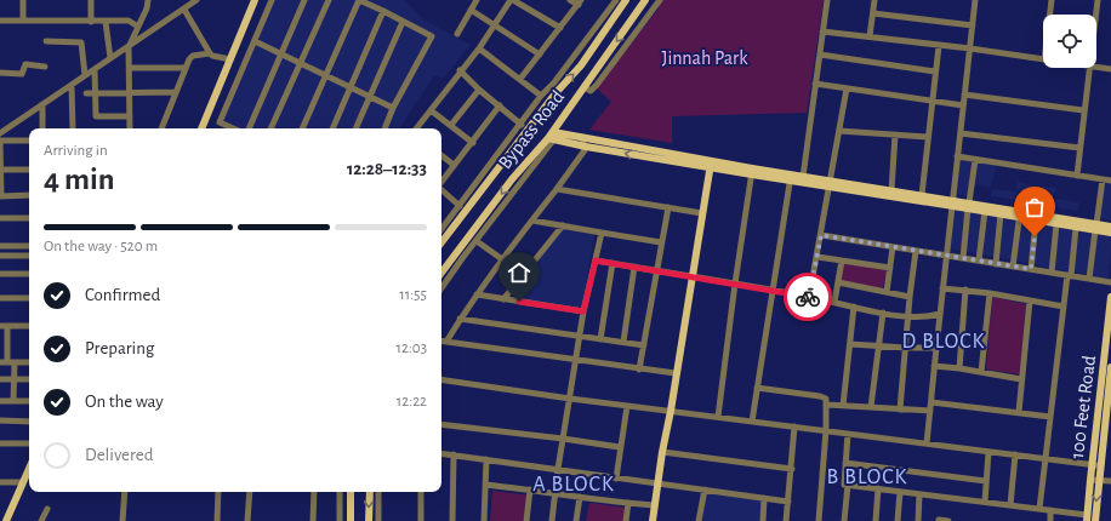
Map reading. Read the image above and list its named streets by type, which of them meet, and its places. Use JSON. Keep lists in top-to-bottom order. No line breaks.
{"streets":{"main road":["Bypass Road","100 Feet Road"]},"districts":["D BLOCK","B BLOCK","A BLOCK"],"parks":["Jinnah Park"],"page":{"heading":["4 min","Arriving in","12:28–12:33"],"bar":"On the way · 520 m","list":[["Confirmed","11:55"],["Preparing","12:03"],["On the way","12:22"],"Delivered"]}}
